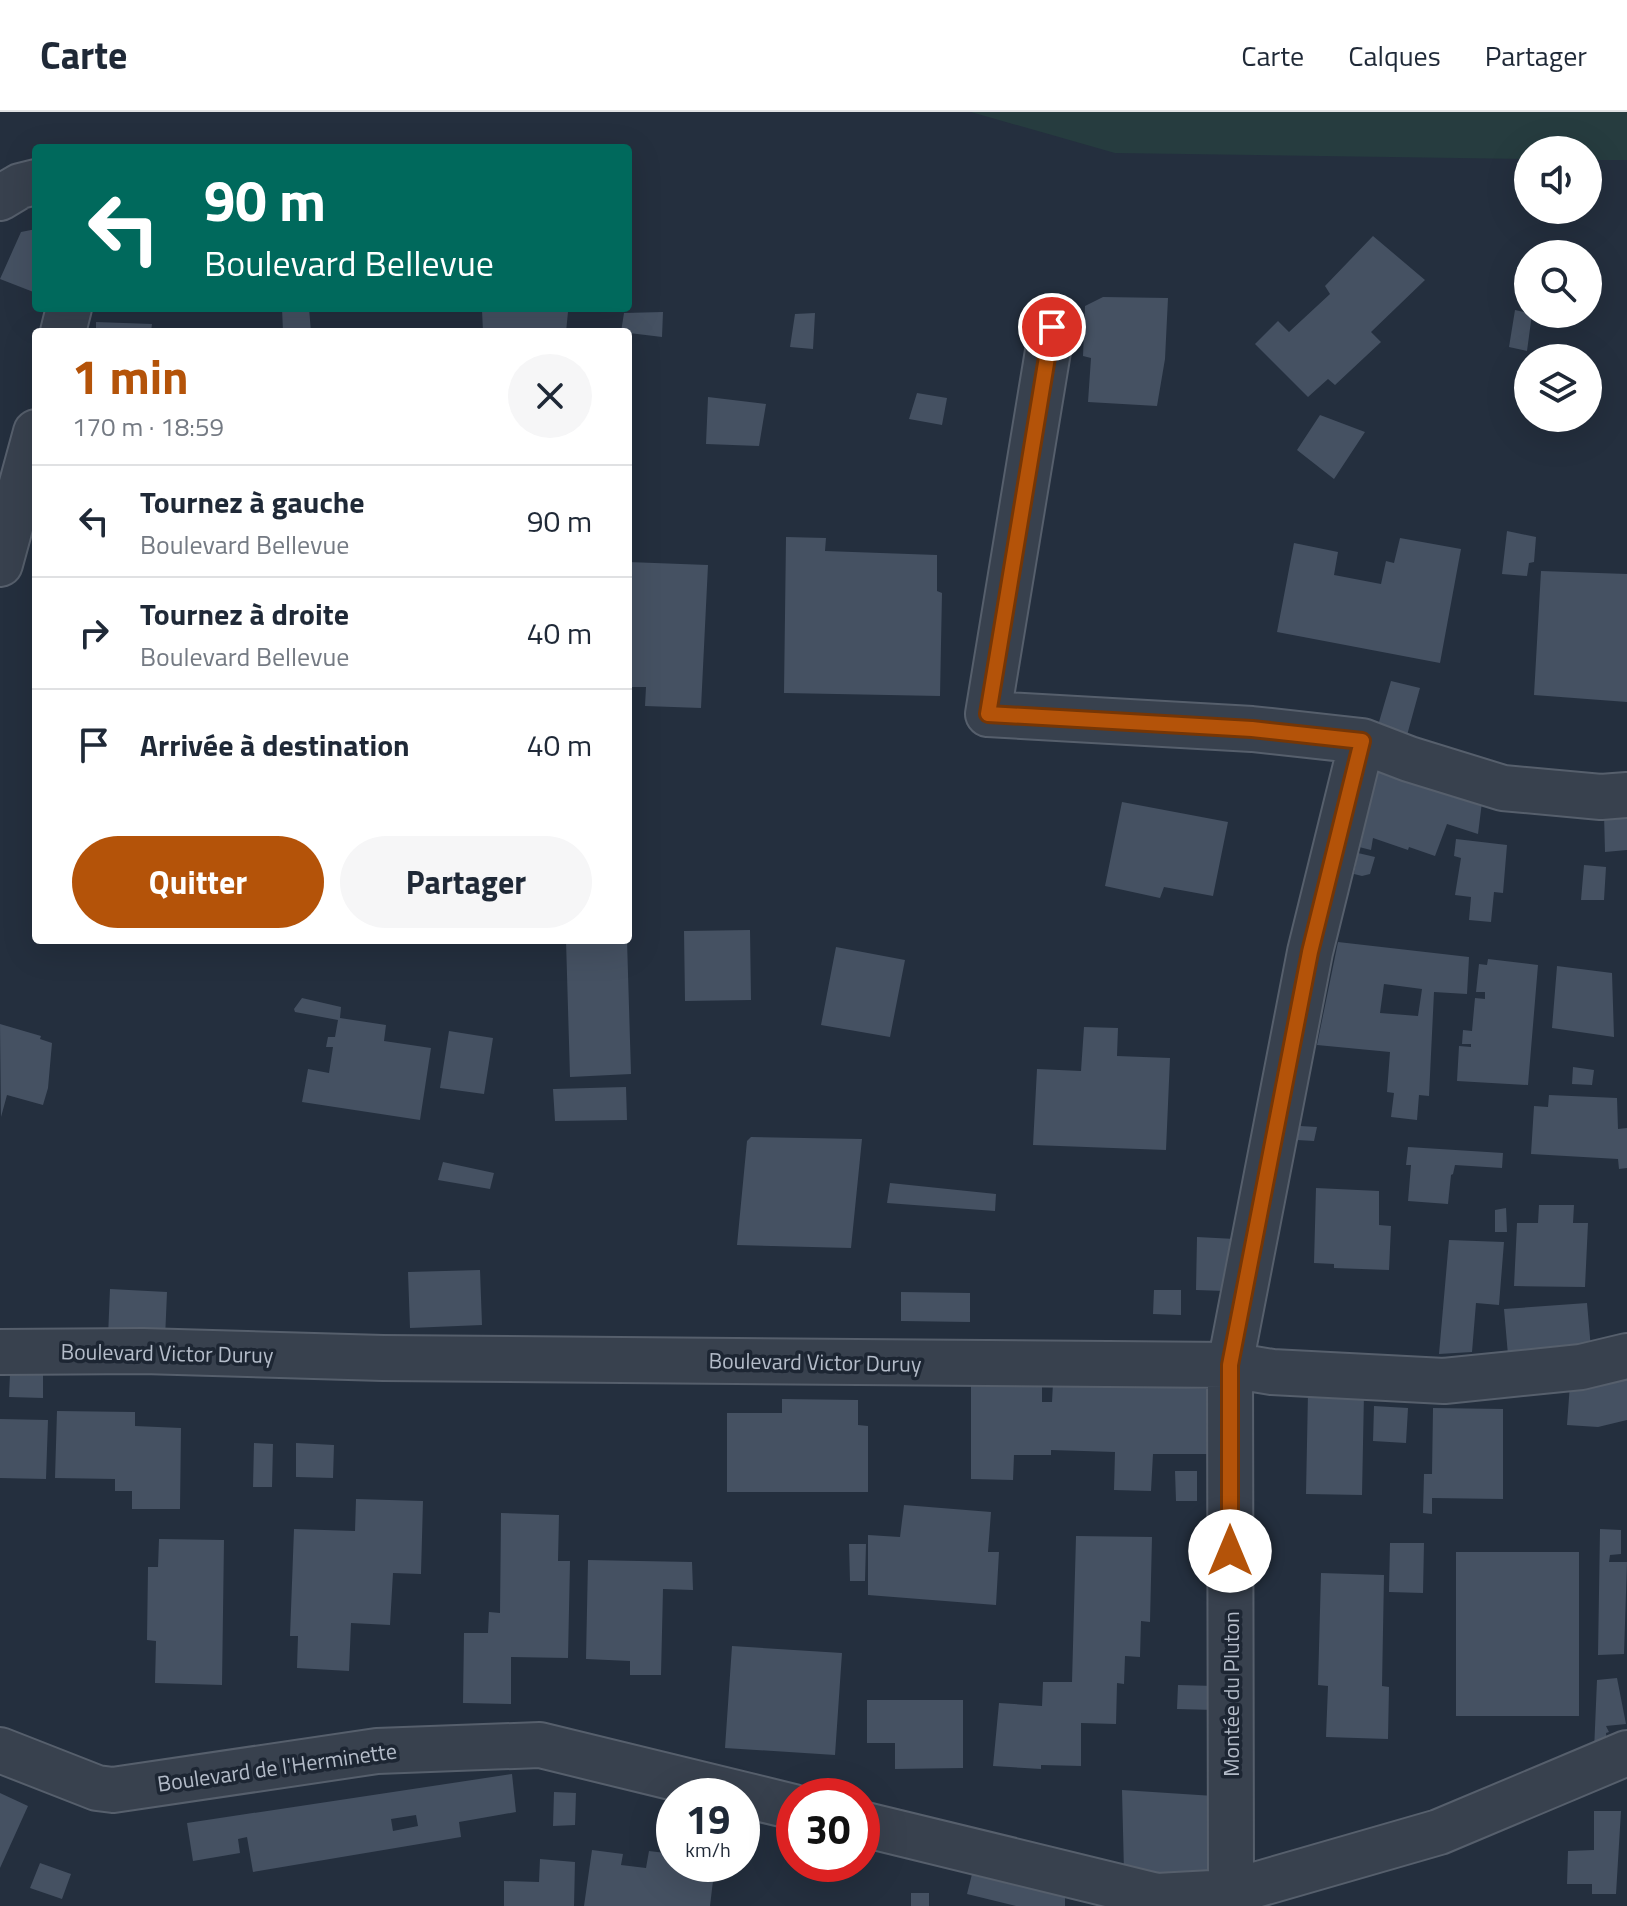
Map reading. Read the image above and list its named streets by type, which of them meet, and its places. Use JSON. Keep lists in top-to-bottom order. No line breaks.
{"streets":{"street":["Boulevard Victor Duruy","Montée du Pluton","Boulevard de l'Herminette"]},"crossings":[["Boulevard Victor Duruy","Montée du Pluton"]],"page":{"header":"Carte","nav":["Carte","Calques","Partager"],"turn":["90 m","Boulevard Bellevue"],"heading":["1 min","170 m · 18:59"],"list":[{"name":"Tournez à gauche","note":"Boulevard Bellevue","value":"90 m"},{"name":"Tournez à droite","note":"Boulevard Bellevue","value":"40 m"},{"name":"Arrivée à destination","value":"40 m"}],"buttons":["Quitter","Partager"],"speed":"19 km/h","limit":"30"}}
